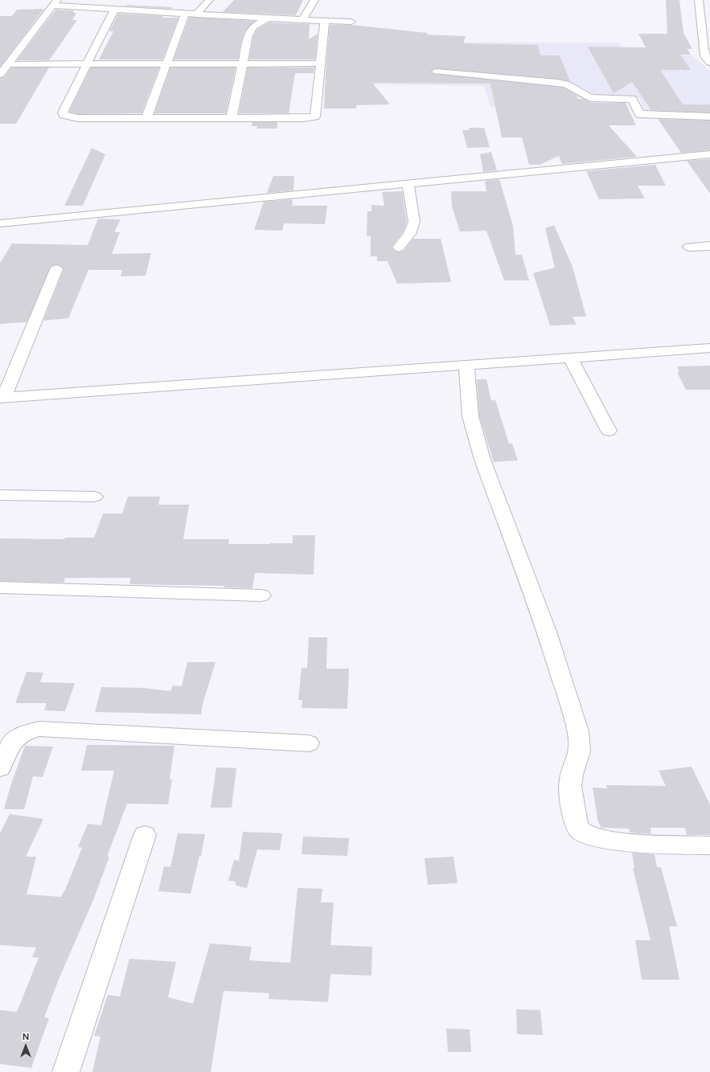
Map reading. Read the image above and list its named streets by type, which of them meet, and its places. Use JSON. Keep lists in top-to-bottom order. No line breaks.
{"north":"top"}
